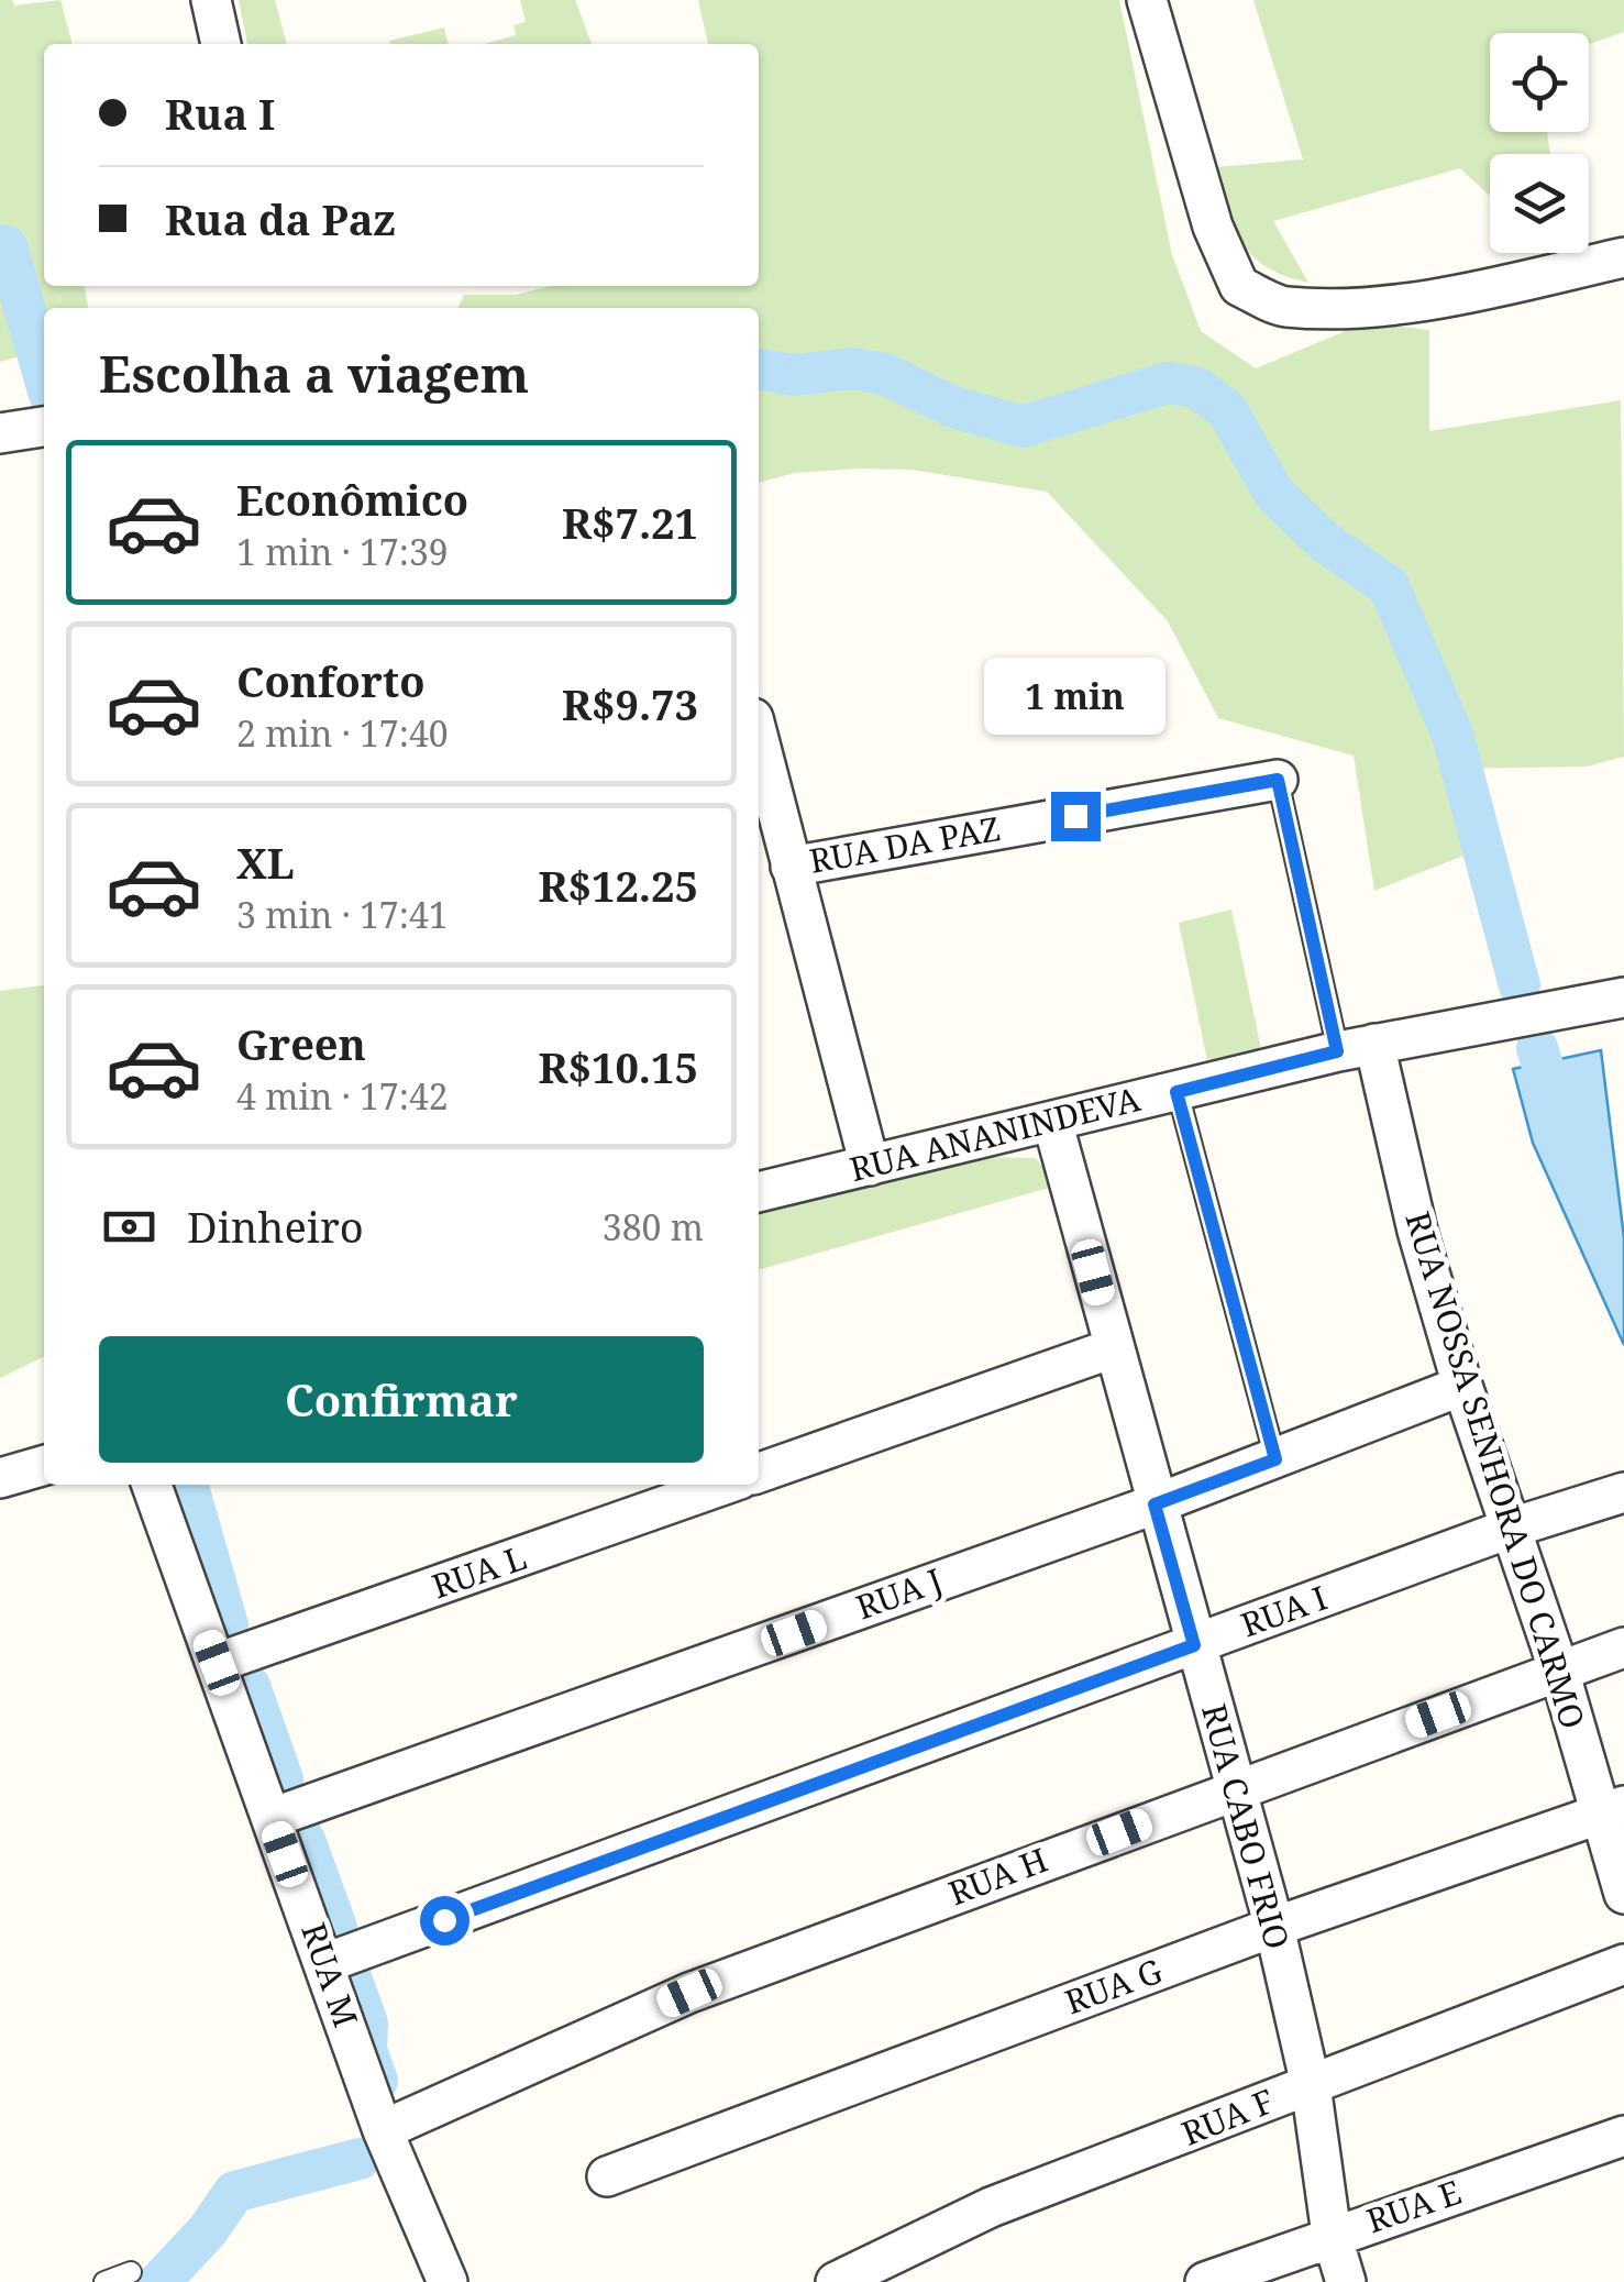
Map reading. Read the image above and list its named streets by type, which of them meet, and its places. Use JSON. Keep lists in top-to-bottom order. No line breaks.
{"streets":{"street":["RUA DA PAZ","RUA ANANINDEVA","RUA NOSSA SENHORA DO CARMO","RUA L","RUA J","RUA I","RUA CABO FRIO","RUA H","RUA M","RUA G","RUA F","RUA E"]},"crossings":[["RUA DA PAZ","RUA ANANINDEVA"],["RUA ANANINDEVA","RUA NOSSA SENHORA DO CARMO"],["RUA ANANINDEVA","RUA CABO FRIO"],["RUA NOSSA SENHORA DO CARMO","RUA J"],["RUA NOSSA SENHORA DO CARMO","RUA I"],["RUA NOSSA SENHORA DO CARMO","RUA H"],["RUA NOSSA SENHORA DO CARMO","RUA G"],["RUA L","RUA M"],["RUA J","RUA CABO FRIO"],["RUA J","RUA M"],["RUA I","RUA CABO FRIO"],["RUA I","RUA M"],["RUA CABO FRIO","RUA H"],["RUA CABO FRIO","RUA G"],["RUA CABO FRIO","RUA F"],["RUA CABO FRIO","RUA E"],["RUA H","RUA M"]],"page":{"banner":["Rua I","Rua da Paz"],"heading":"Escolha a viagem","list":[{"name":"Econômico","note":"1 min · 17:39","value":"R$7.21"},{"name":"Conforto","note":"2 min · 17:40","value":"R$9.73"},{"name":"XL","note":"3 min · 17:41","value":"R$12.25"},{"name":"Green","note":"4 min · 17:42","value":"R$10.15"}],"bubble":"1 min","pay":["Dinheiro","380 m"],"buttons":"Confirmar"}}
